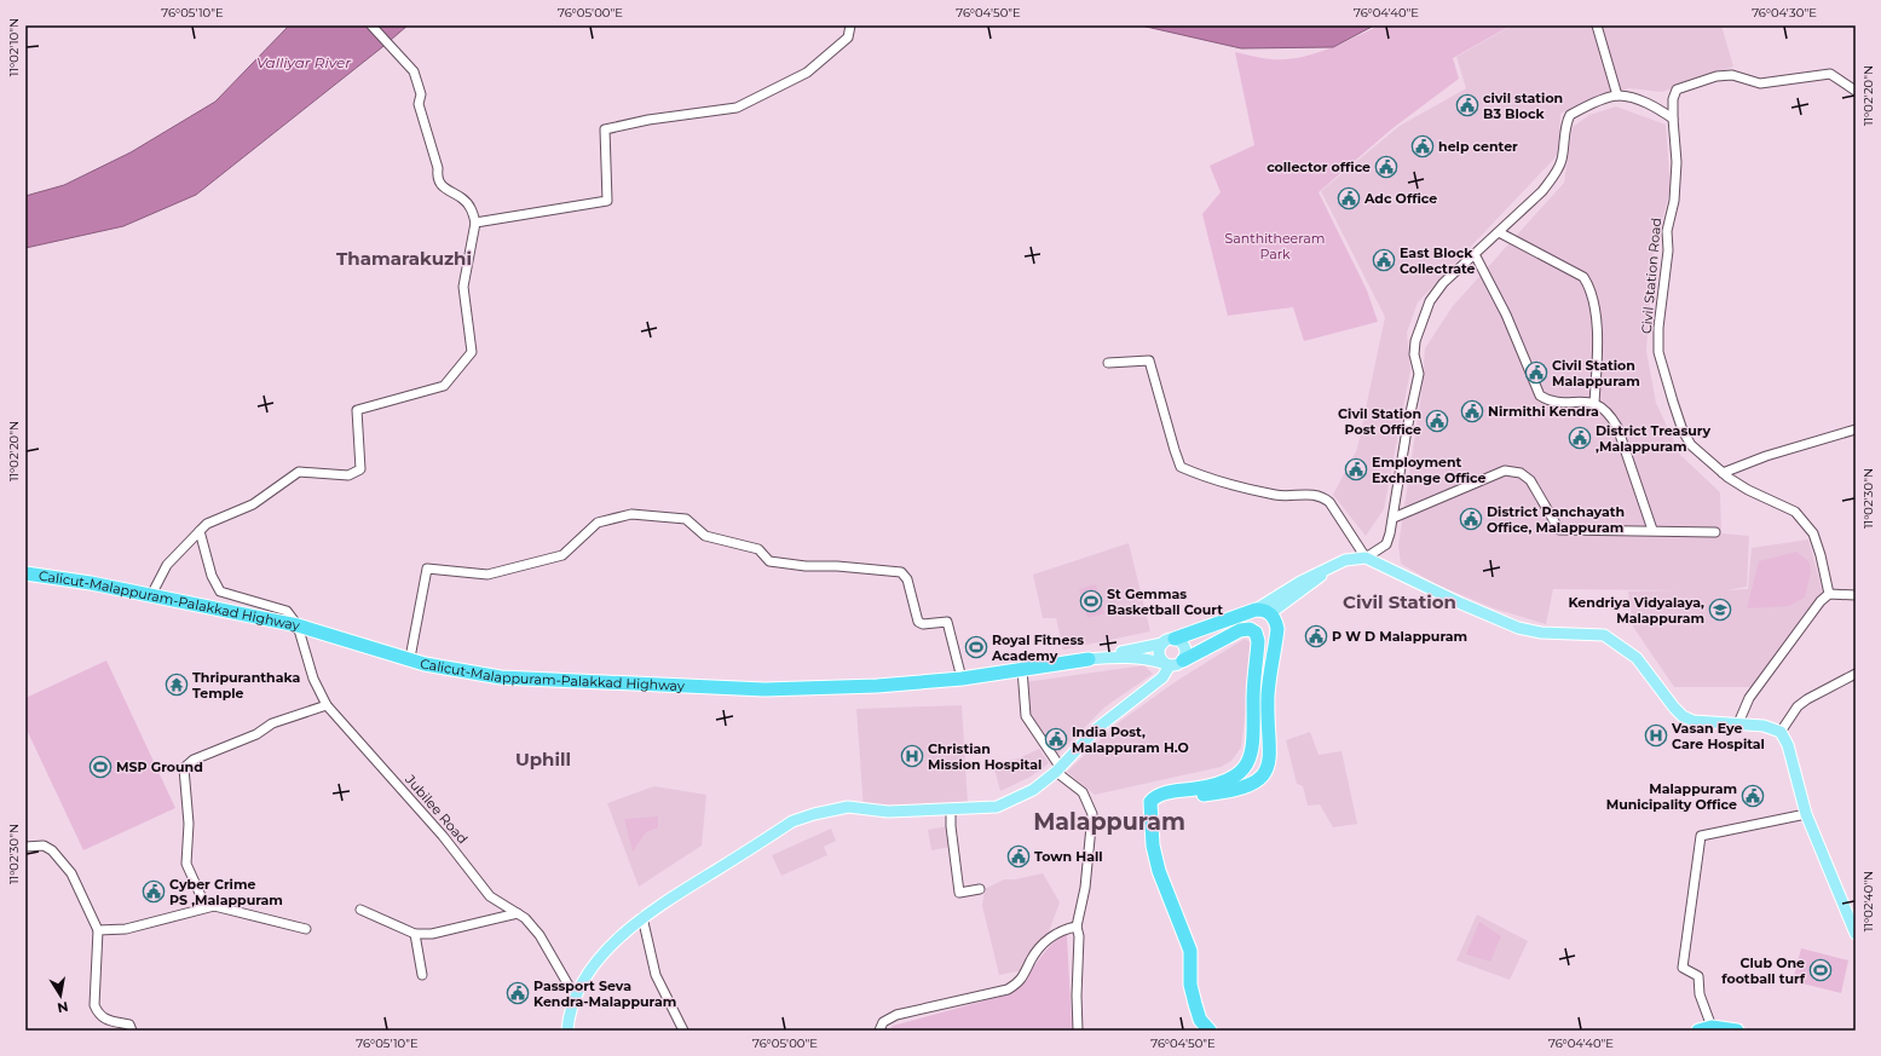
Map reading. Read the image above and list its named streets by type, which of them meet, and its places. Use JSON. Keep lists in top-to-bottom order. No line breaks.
{"streets":{"highway":["Calicut-Malappuram-Palakkad Highway"],"street":["Civil Station Road","Jubilee Road"]},"crossings":[["Calicut-Malappuram-Palakkad Highway","Jubilee Road"]],"districts":["Thamarakuzhi","Civil Station","Uphill","Malappuram"],"water":["Valliyar River"],"parks":["Santhitheeram Park"],"places":{"public building":["civil station B3 Block","help center","collector office","Adc Office","East Block Collectrate","Civil Station Malappuram","Nirmithi Kendra","Civil Station Post Office","District Treasury ,Malappuram","Employment Exchange Office","District Panchayath Office, Malappuram","P W D Malappuram","India Post, Malappuram H.O","Malappuram Municipality Office","Town Hall","Cyber Crime PS ,Malappuram","Passport Seva Kendra-Malappuram"],"sports":["St Gemmas Basketball Court","Royal Fitness Academy","MSP Ground","Club One football turf"],"school or university":["Kendriya Vidyalaya, Malappuram"],"temple":["Thripuranthaka Temple"],"hospital":["Vasan Eye Care Hospital","Christian Mission Hospital"]},"north":"bottom","coordinates":["76°05'10\"E","76°05'00\"E","76°04'50\"E","76°04'40\"E","76°04'30\"E","11°02'10\"N","11°02'20\"N","11°02'30\"N","11°02'40\"N"]}
